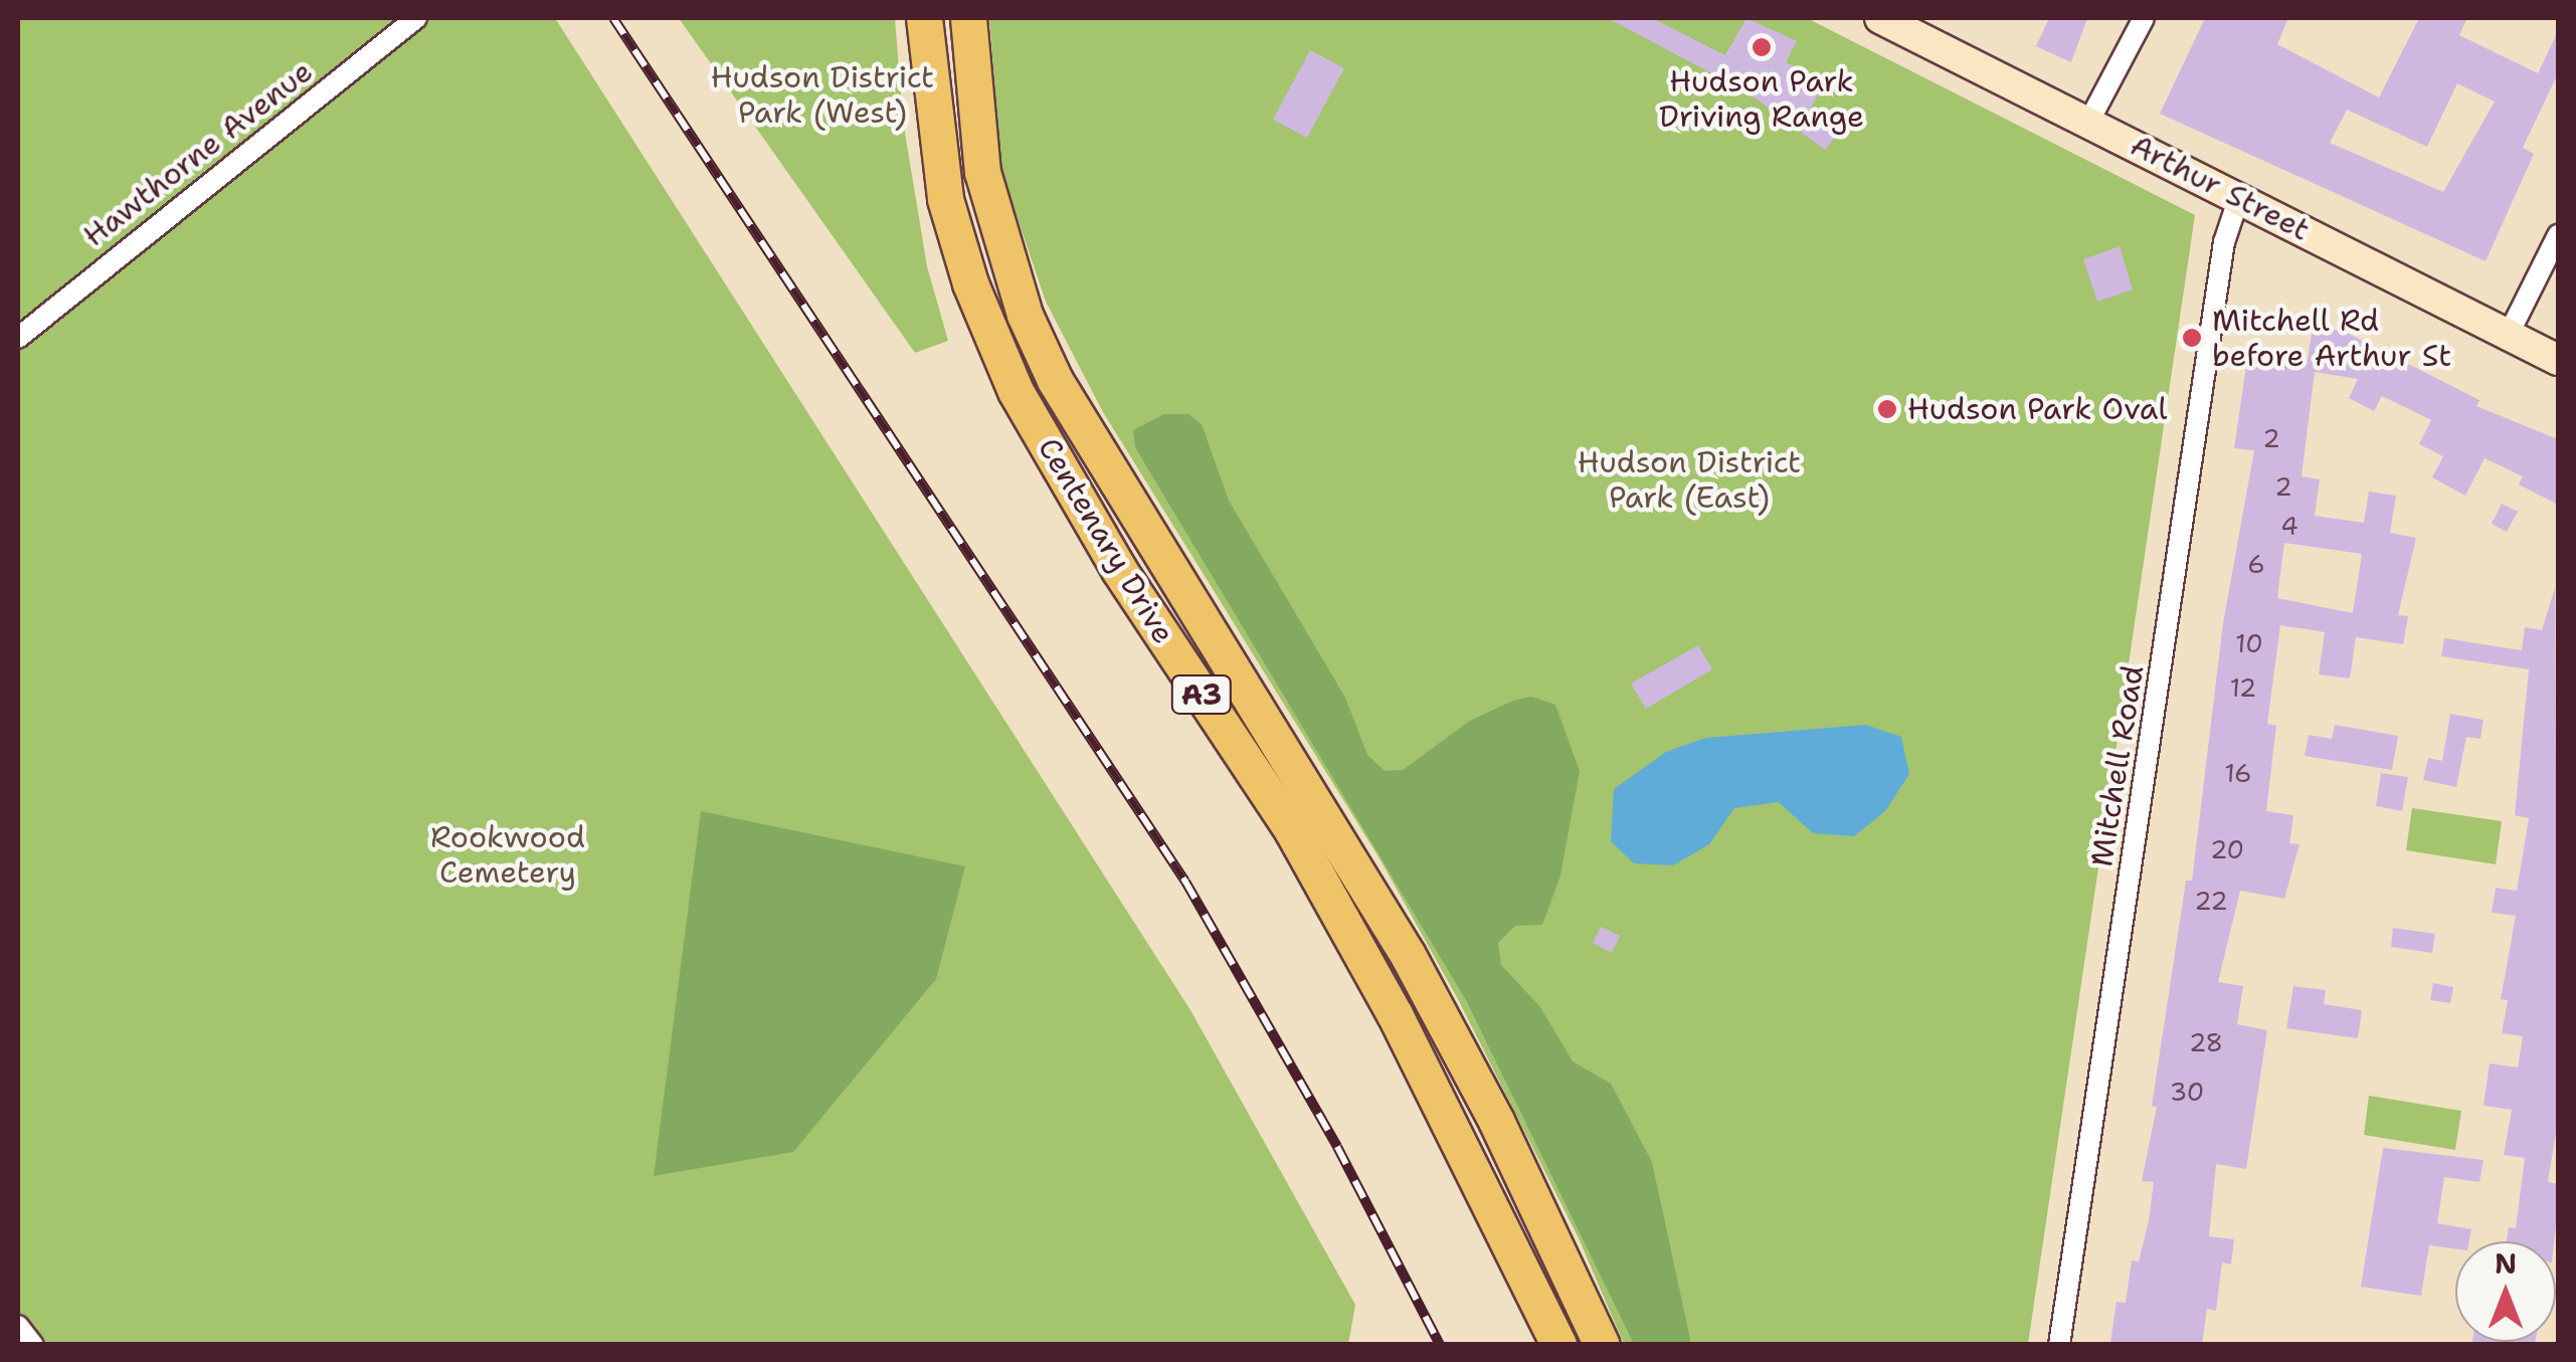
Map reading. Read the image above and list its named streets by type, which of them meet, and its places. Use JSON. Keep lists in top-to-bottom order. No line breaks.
{"streets":{"highway":["Centenary Drive","A3"],"main road":["Arthur Street"],"street":["Hawthorne Avenue","Mitchell Road"]},"crossings":[["Arthur Street","Mitchell Road"]],"parks":["Hudson District Park (West)","Hudson District Park (East)","Rookwood Cemetery"],"places":["Hudson Park Driving Range","Mitchell Rd before Arthur St","Hudson Park Oval"],"house_numbers":["2","2","4","6","10","12","16","20","22","28","30"],"north":"top"}
